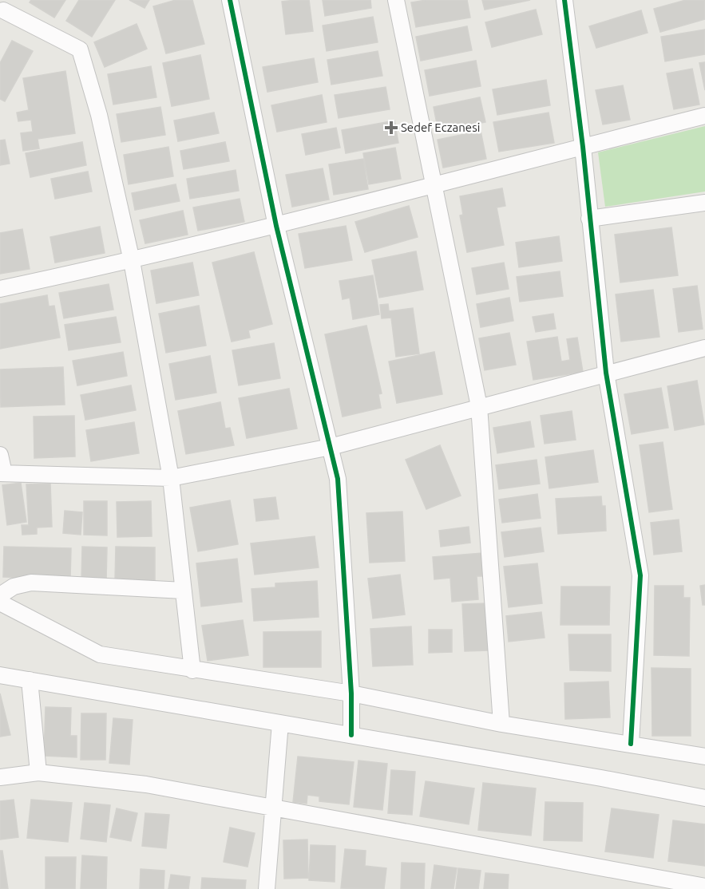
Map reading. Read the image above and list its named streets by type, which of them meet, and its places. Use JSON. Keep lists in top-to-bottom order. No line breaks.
{"places":{"health":["Sedef Eczanesi"]}}
